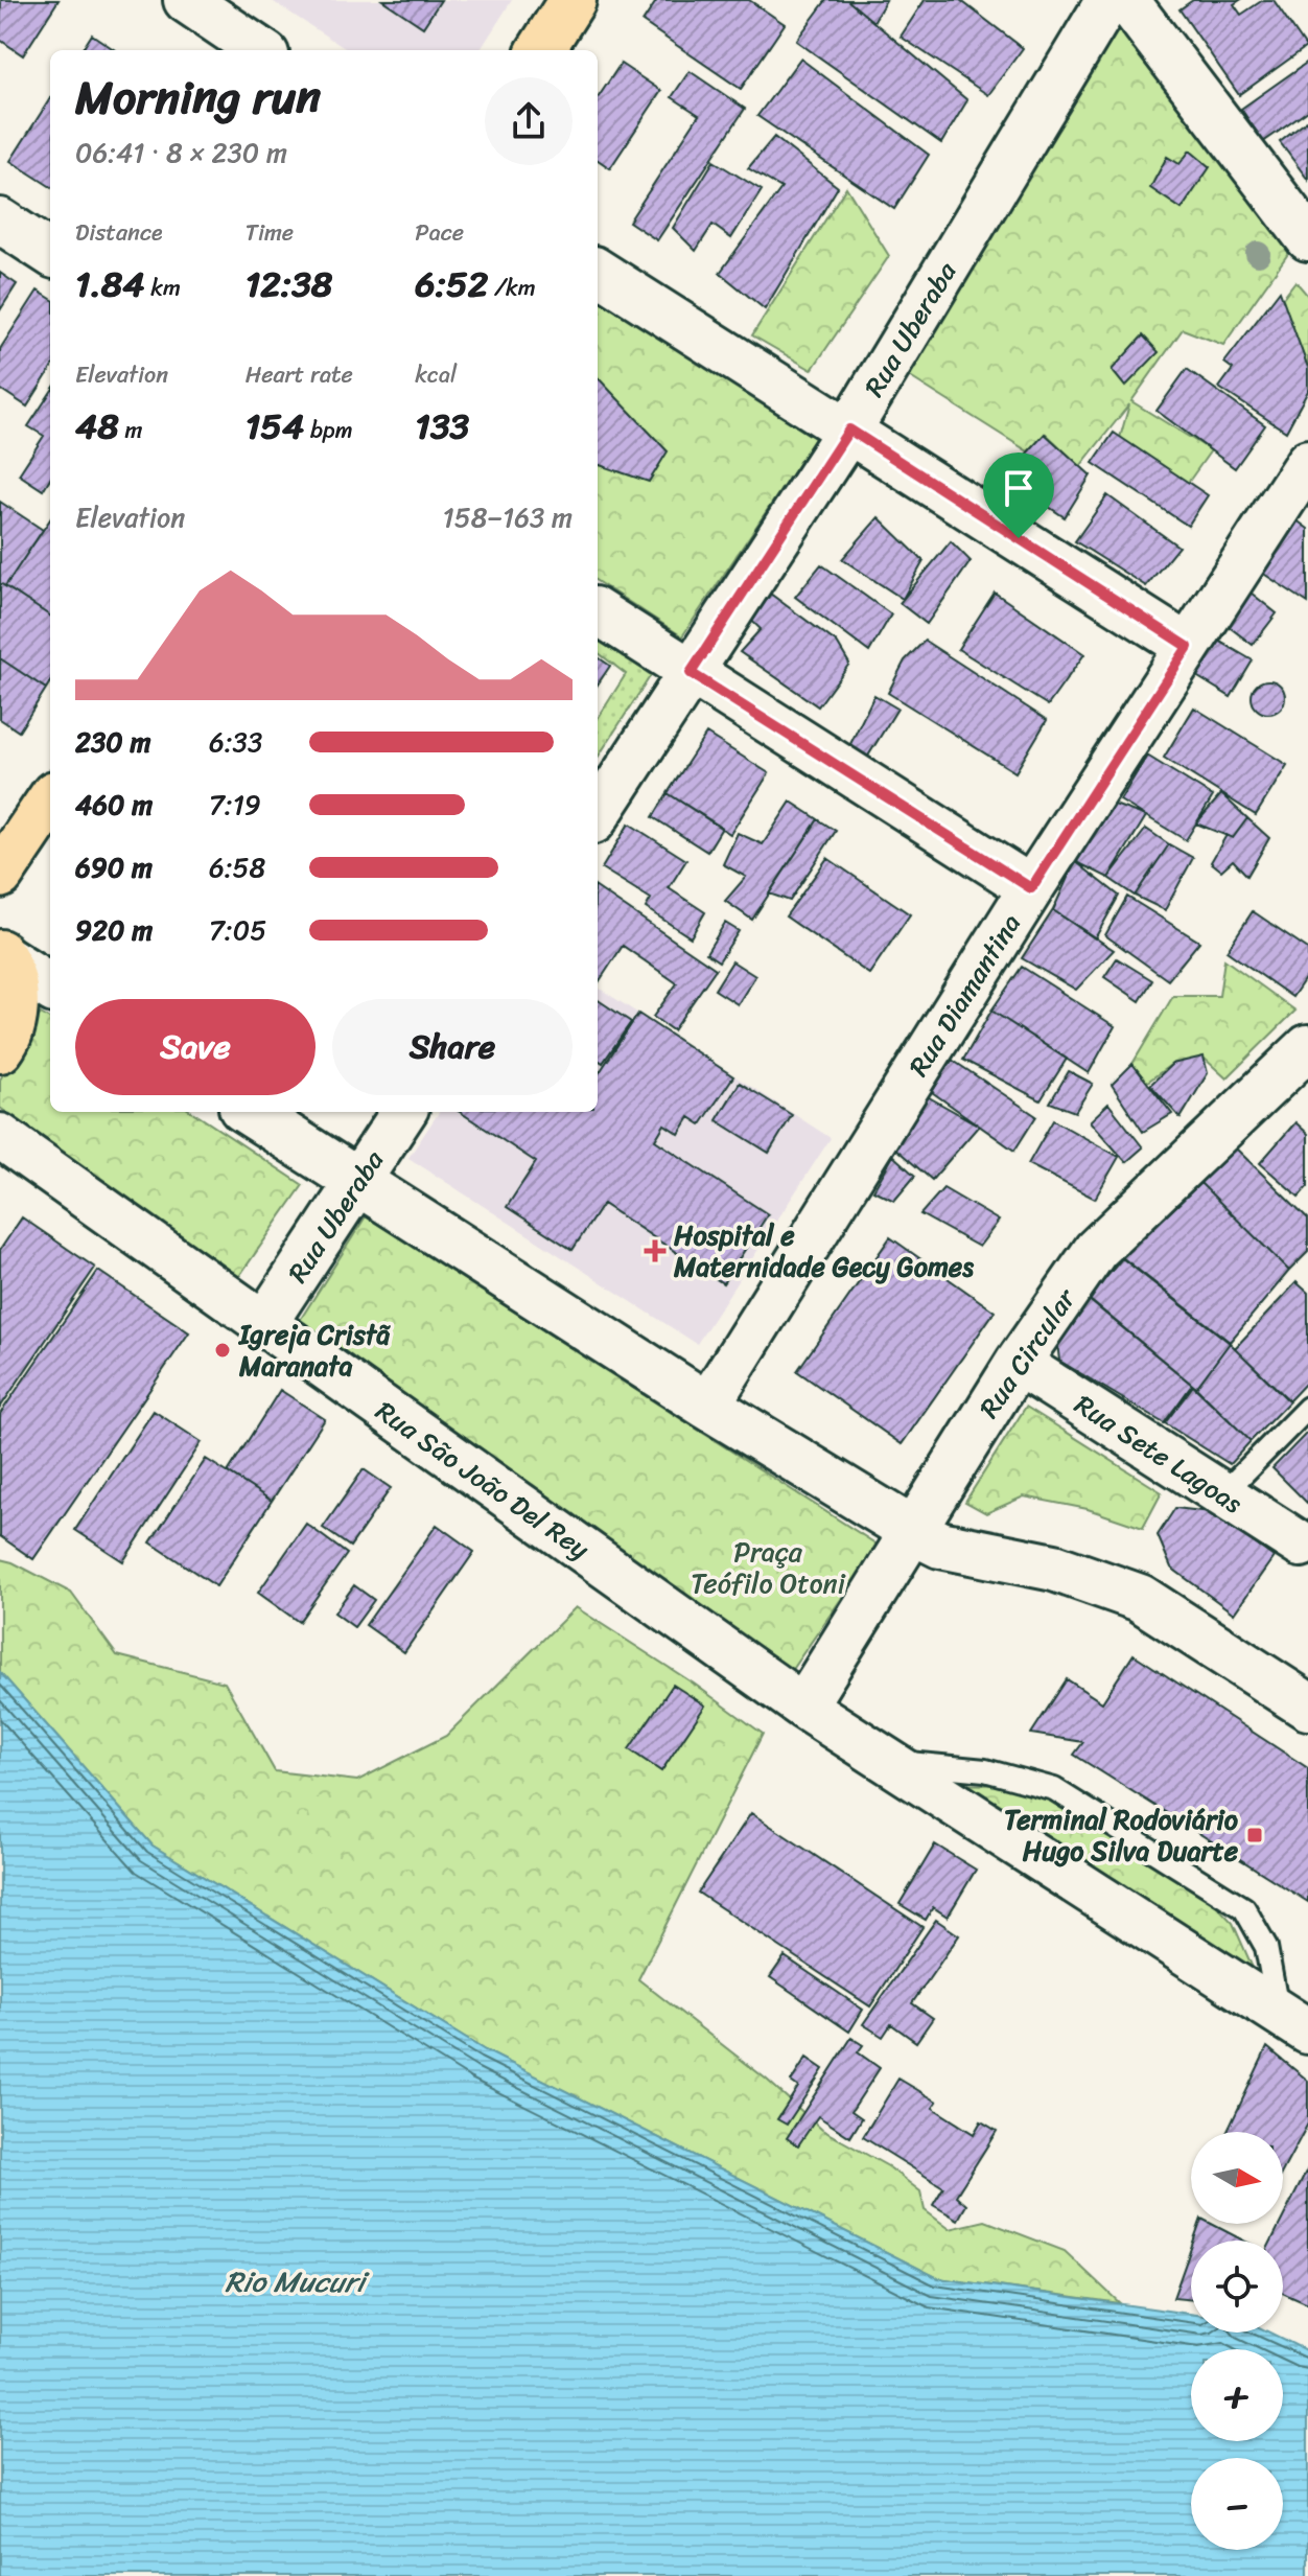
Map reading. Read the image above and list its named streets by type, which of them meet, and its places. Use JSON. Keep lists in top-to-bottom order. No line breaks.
{"streets":{"street":["Rua Uberaba","Rua Diamantina","Rua Circular","Rua Sete Lagoas","Rua São João Del Rey"]},"crossings":[["Rua Uberaba","Rua São João Del Rey"],["Rua Circular","Rua Sete Lagoas"],["Rua Circular","Rua São João Del Rey"]],"water":["Rio Mucuri"],"parks":["Praça Teófilo Otoni"],"places":{"health":["Hospital e Maternidade Gecy Gomes"],"other":["Igreja Cristã Maranata"],"transit":["Terminal Rodoviário Hugo Silva Duarte"]},"north":"right","page":{"heading":["Morning run","06:41 · 8 × 230 m"],"stats":[["Distance","1.84 km"],["Time","12:38"],["Pace","6:52 /km"],["Elevation","48 m"],["Heart rate","154 bpm"],["kcal","133"]],"chart":["Elevation","158–163 m"],"list":[{"name":"230 m","note":"6:33"},{"name":"460 m","note":"7:19"},{"name":"690 m","note":"6:58"},{"name":"920 m","note":"7:05"}],"buttons":["Save","Share"],"map_buttons":["+","−"]}}
